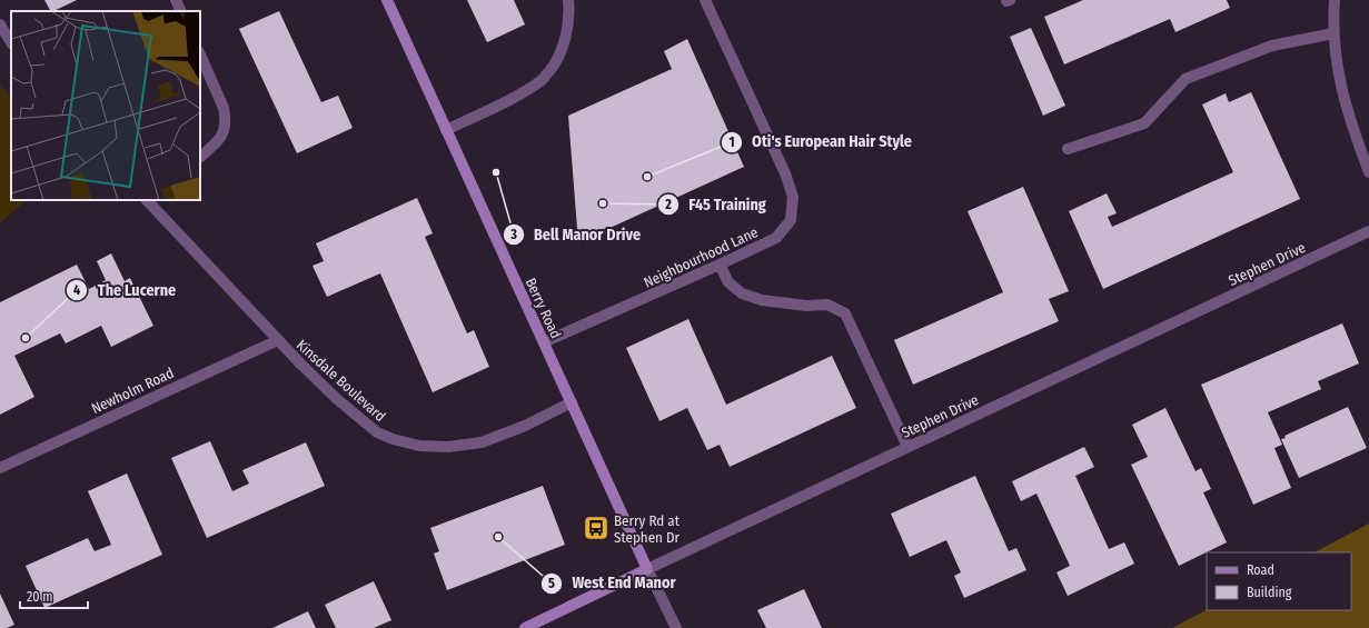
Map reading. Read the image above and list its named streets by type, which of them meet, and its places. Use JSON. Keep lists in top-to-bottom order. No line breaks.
{"streets":{"street":["Neighbourhood Lane","Stephen Drive","Berry Road","Kinsdale Boulevard","Newholm Road"]},"crossings":[["Neighbourhood Lane","Berry Road"],["Stephen Drive","Berry Road"],["Berry Road","Kinsdale Boulevard"],["Kinsdale Boulevard","Newholm Road"]],"places":{"other":["Bell Manor Drive","Oti's European Hair Style","F45 Training","The Lucerne","West End Manor"],"bus stop":["Berry Rd at Stephen Dr"]},"legend":["Road","Building"],"scale_bar":"20 m"}
